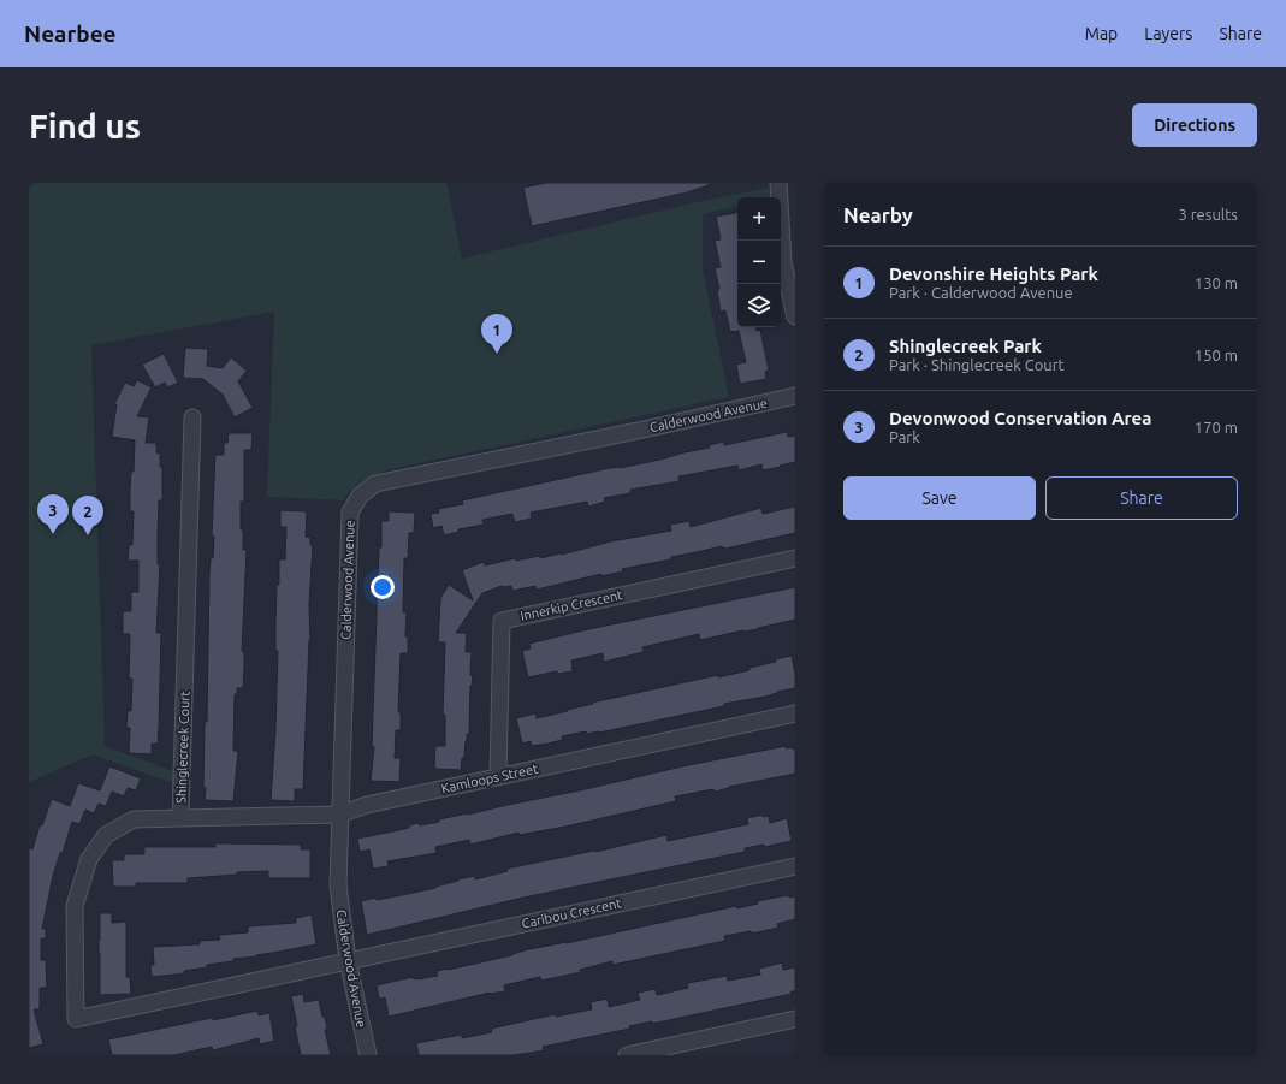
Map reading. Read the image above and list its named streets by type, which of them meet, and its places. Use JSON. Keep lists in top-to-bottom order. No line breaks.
{"streets":{"street":["Calderwood Avenue","Innerkip Crescent","Shinglecreek Court","Kamloops Street","Caribou Crescent"]},"crossings":[["Calderwood Avenue","Shinglecreek Court"],["Calderwood Avenue","Kamloops Street"],["Calderwood Avenue","Caribou Crescent"],["Innerkip Crescent","Kamloops Street"],["Shinglecreek Court","Kamloops Street"],["Shinglecreek Court","Caribou Crescent"]],"page":{"header":"Nearbee","nav":["Map","Layers","Share"],"buttons":["Directions",["Save","Share"]],"title":"Find us","heading":["Nearby","3 results"],"map_buttons":["+","−"],"list":[{"mark":"1","name":"Devonshire Heights Park","note":"Park · Calderwood Avenue","value":"130 m"},{"mark":"2","name":"Shinglecreek Park","note":"Park · Shinglecreek Court","value":"150 m"},{"mark":"3","name":"Devonwood Conservation Area","note":"Park","value":"170 m"}],"pins":["1","3","2"]}}
